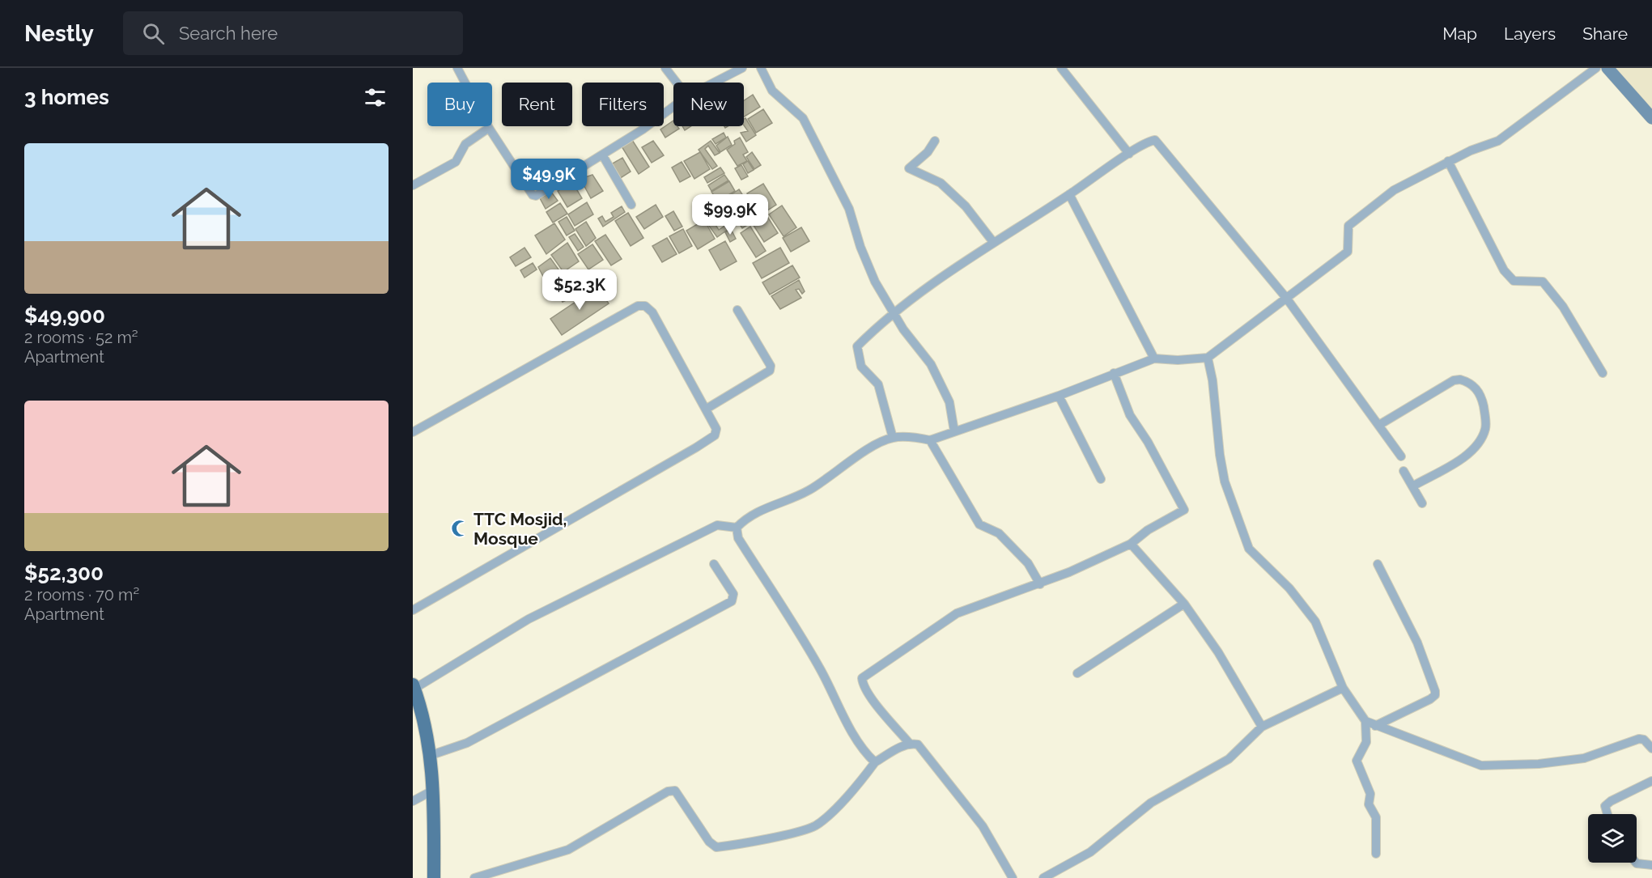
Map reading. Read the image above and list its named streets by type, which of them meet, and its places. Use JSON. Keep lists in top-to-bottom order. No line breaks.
{"places":{"mosque":["TTC Mosjid, Mosque"]},"page":{"header":"Nestly","search":"Search here","nav":["Map","Layers","Share"],"heading":"3 homes","chip":["Buy","Rent","Filters","New"],"list":[{"name":"$49,900","note":"2 rooms · 52 m² · Apartment"},{"name":"$52,300","note":"2 rooms · 70 m² · Apartment"}],"price":["$49.9K","$99.9K","$52.3K"]}}
